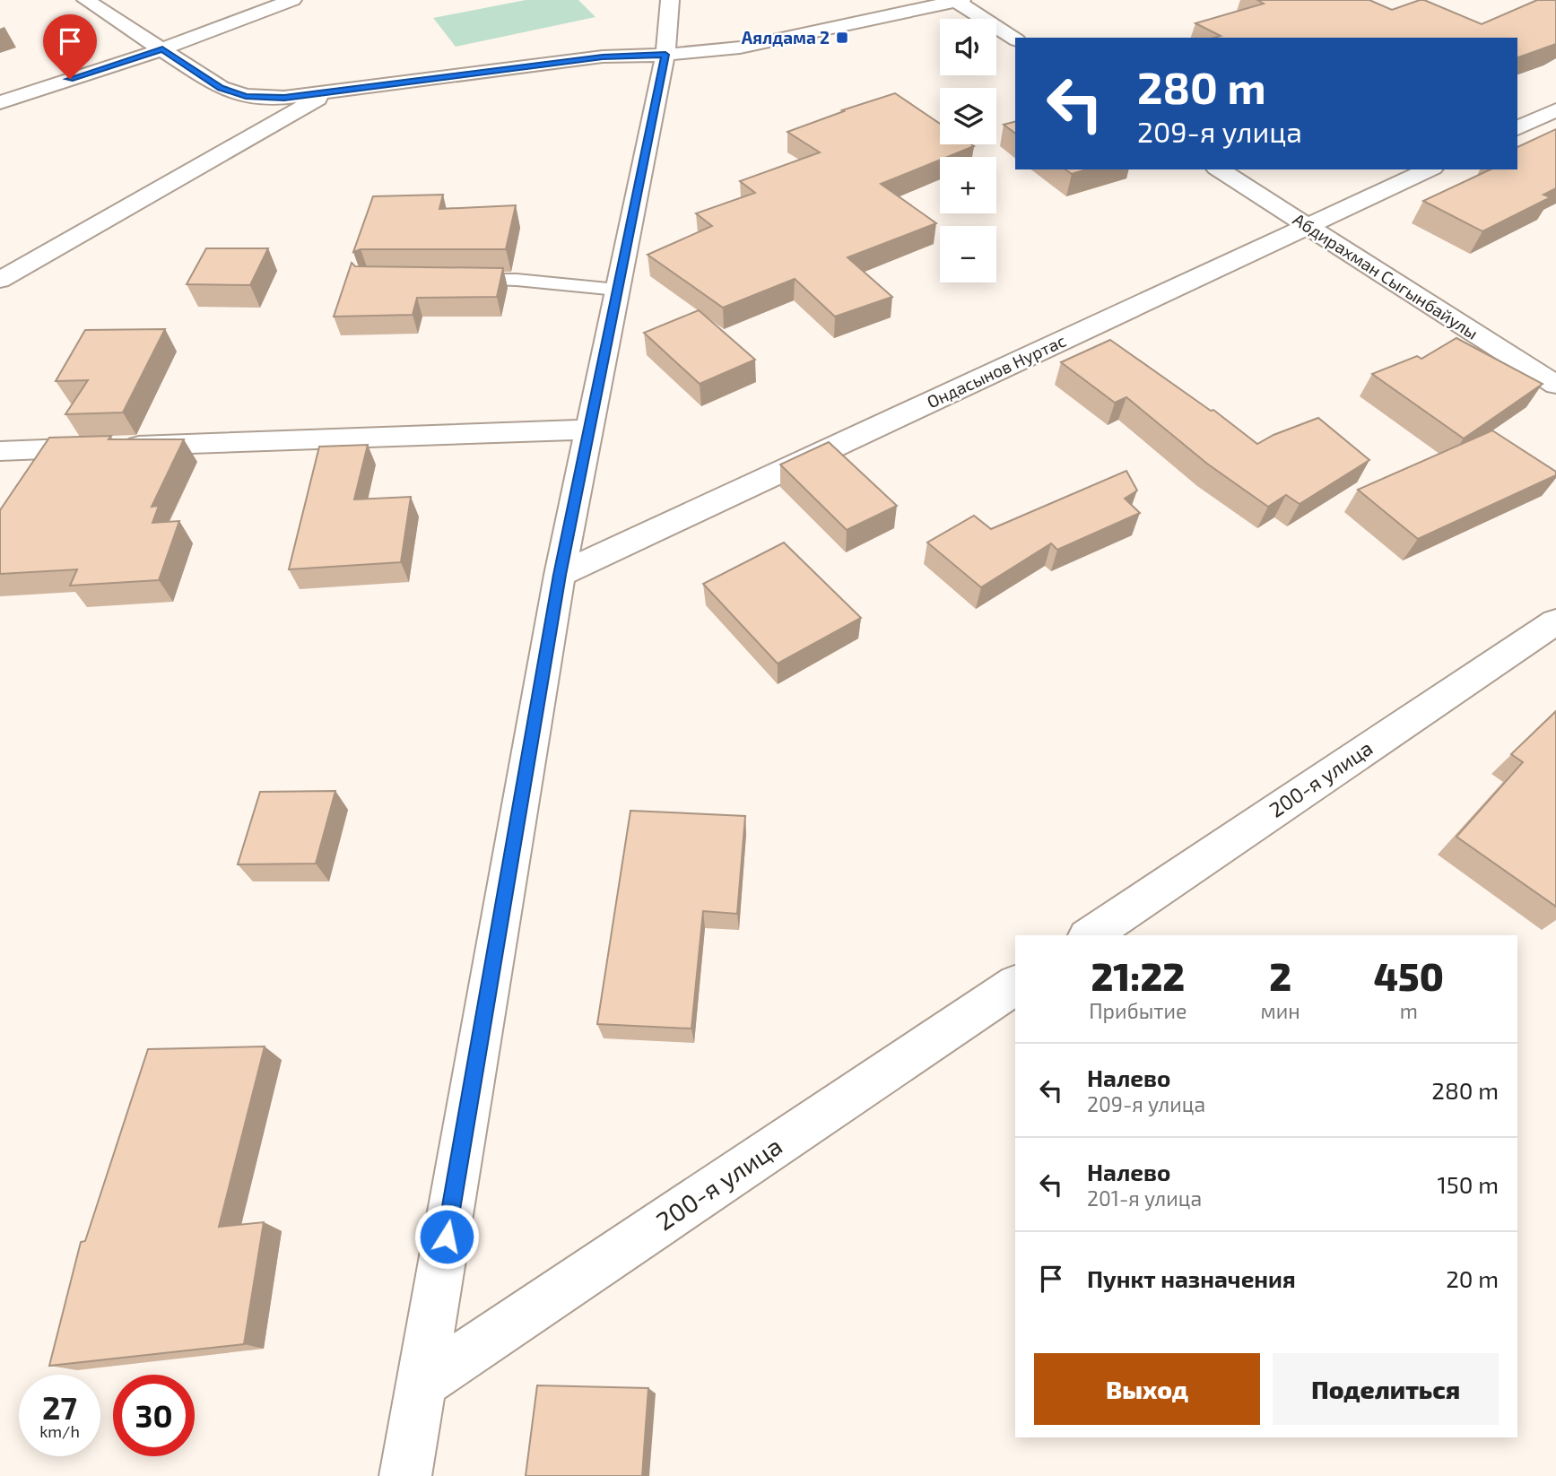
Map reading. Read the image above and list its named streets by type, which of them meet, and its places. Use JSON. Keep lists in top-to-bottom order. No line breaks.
{"streets":{"street":["Абдирахман Сыгынбайулы","Ондасынов Нуртас","200-я улица"]},"crossings":[["Абдирахман Сыгынбайулы","Ондасынов Нуртас"]],"places":{"transit":["Аялдама 2"]},"page":{"map_buttons":["+","−"],"turn":["280 m","209-я улица"],"eta":["21:22","Прибытие","2","мин","450","m"],"list":[{"name":"Налево","note":"209-я улица","value":"280 m"},{"name":"Налево","note":"201-я улица","value":"150 m"},{"name":"Пункт назначения","value":"20 m"}],"buttons":["Выход","Поделиться"],"speed":"27 km/h","limit":"30"}}
